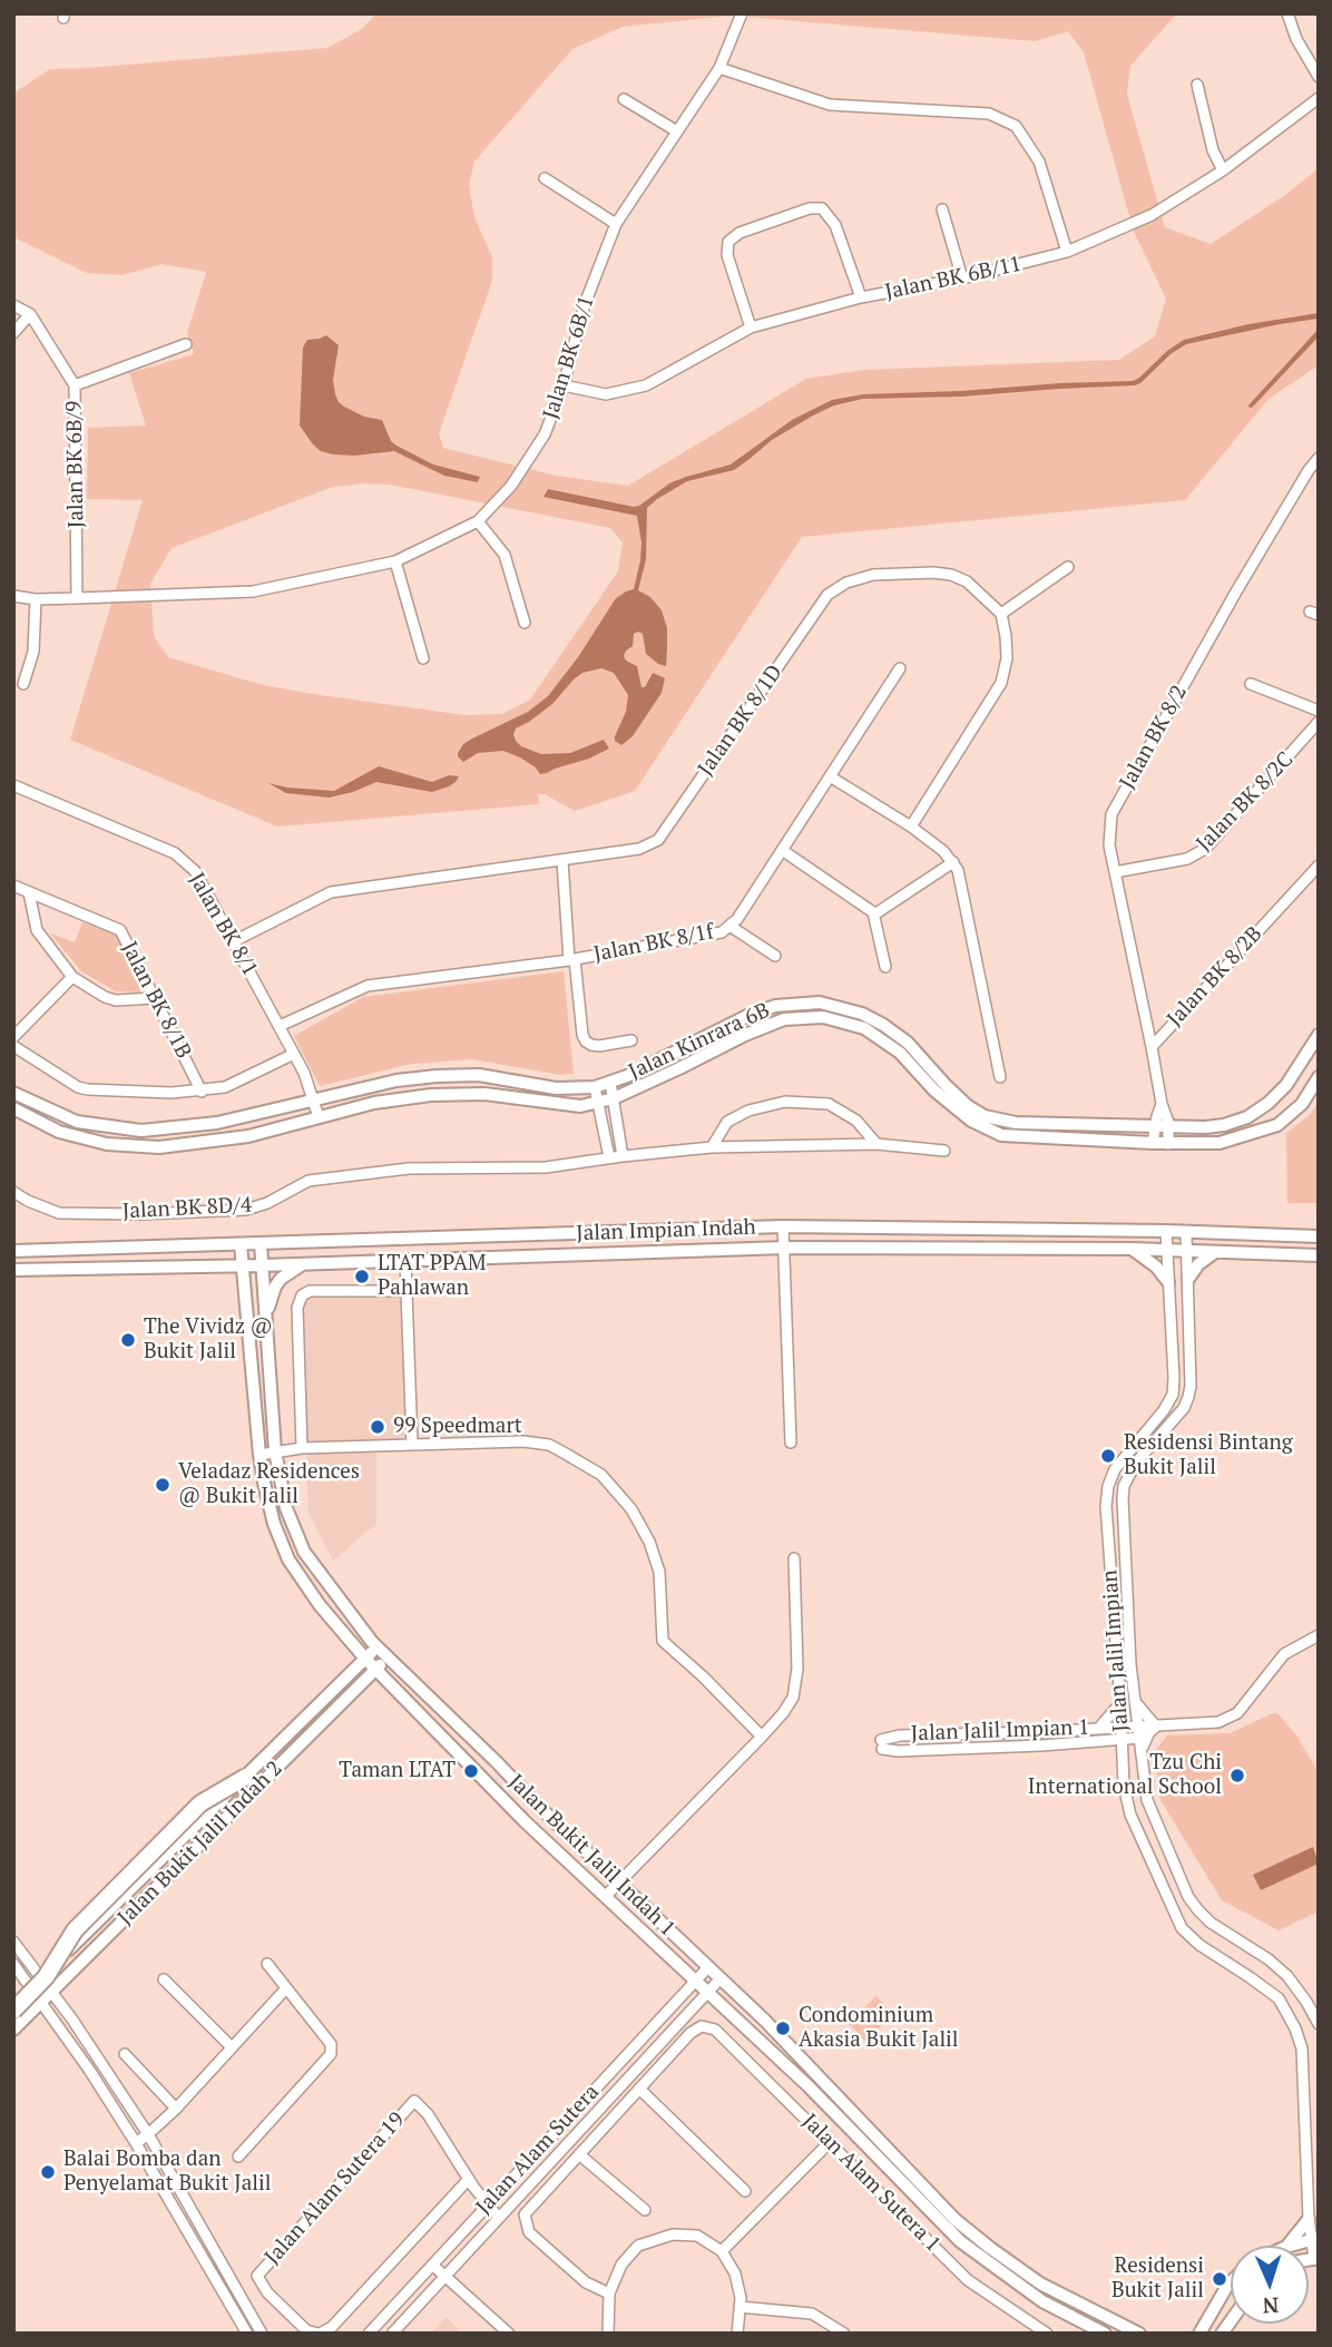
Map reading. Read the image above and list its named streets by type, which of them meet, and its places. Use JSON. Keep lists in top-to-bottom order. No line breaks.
{"streets":{"street":["Jalan BK 6B/11","Jalan BK 6B/1","Jalan BK 6B/9","Jalan BK 8/1D","Jalan BK 8/2","Jalan BK 8/2C","Jalan BK 8/1","Jalan BK 8/1f","Jalan BK 8/2B","Jalan BK 8/1B","Jalan Kinrara 6B","Jalan BK 8D/4","Jalan Impian Indah","Jalan Jalil Impian","Jalan Jalil Impian 1","Jalan Bukit Jalil Indah 2","Jalan Bukit Jalil Indah 1","Jalan Alam Sutera","Jalan Alam Sutera 1","Jalan Alam Sutera 19"]},"crossings":[["Jalan BK 6B/11","Jalan BK 6B/1"],["Jalan BK 6B/1","Jalan BK 6B/9"],["Jalan BK 8/1D","Jalan BK 8/1"],["Jalan BK 8/2","Jalan BK 8/2C"],["Jalan BK 8/2","Jalan BK 8/2B"],["Jalan BK 8/1","Jalan BK 8/1f"],["Jalan BK 8/1","Jalan Kinrara 6B"],["Jalan BK 8/2B","Jalan Kinrara 6B"],["Jalan Impian Indah","Jalan Jalil Impian"],["Jalan Impian Indah","Jalan Bukit Jalil Indah 1"],["Jalan Jalil Impian","Jalan Jalil Impian 1"],["Jalan Bukit Jalil Indah 2","Jalan Bukit Jalil Indah 1"],["Jalan Bukit Jalil Indah 1","Jalan Alam Sutera"]],"places":["LTAT PPAM Pahlawan","The Vividz @ Bukit Jalil","99 Speedmart","Residensi Bintang Bukit Jalil","Veladaz Residences @ Bukit Jalil","Taman LTAT","Tzu Chi International School","Condominium Akasia Bukit Jalil","Balai Bomba dan Penyelamat Bukit Jalil","Residensi Bukit Jalil"],"north":"bottom"}
